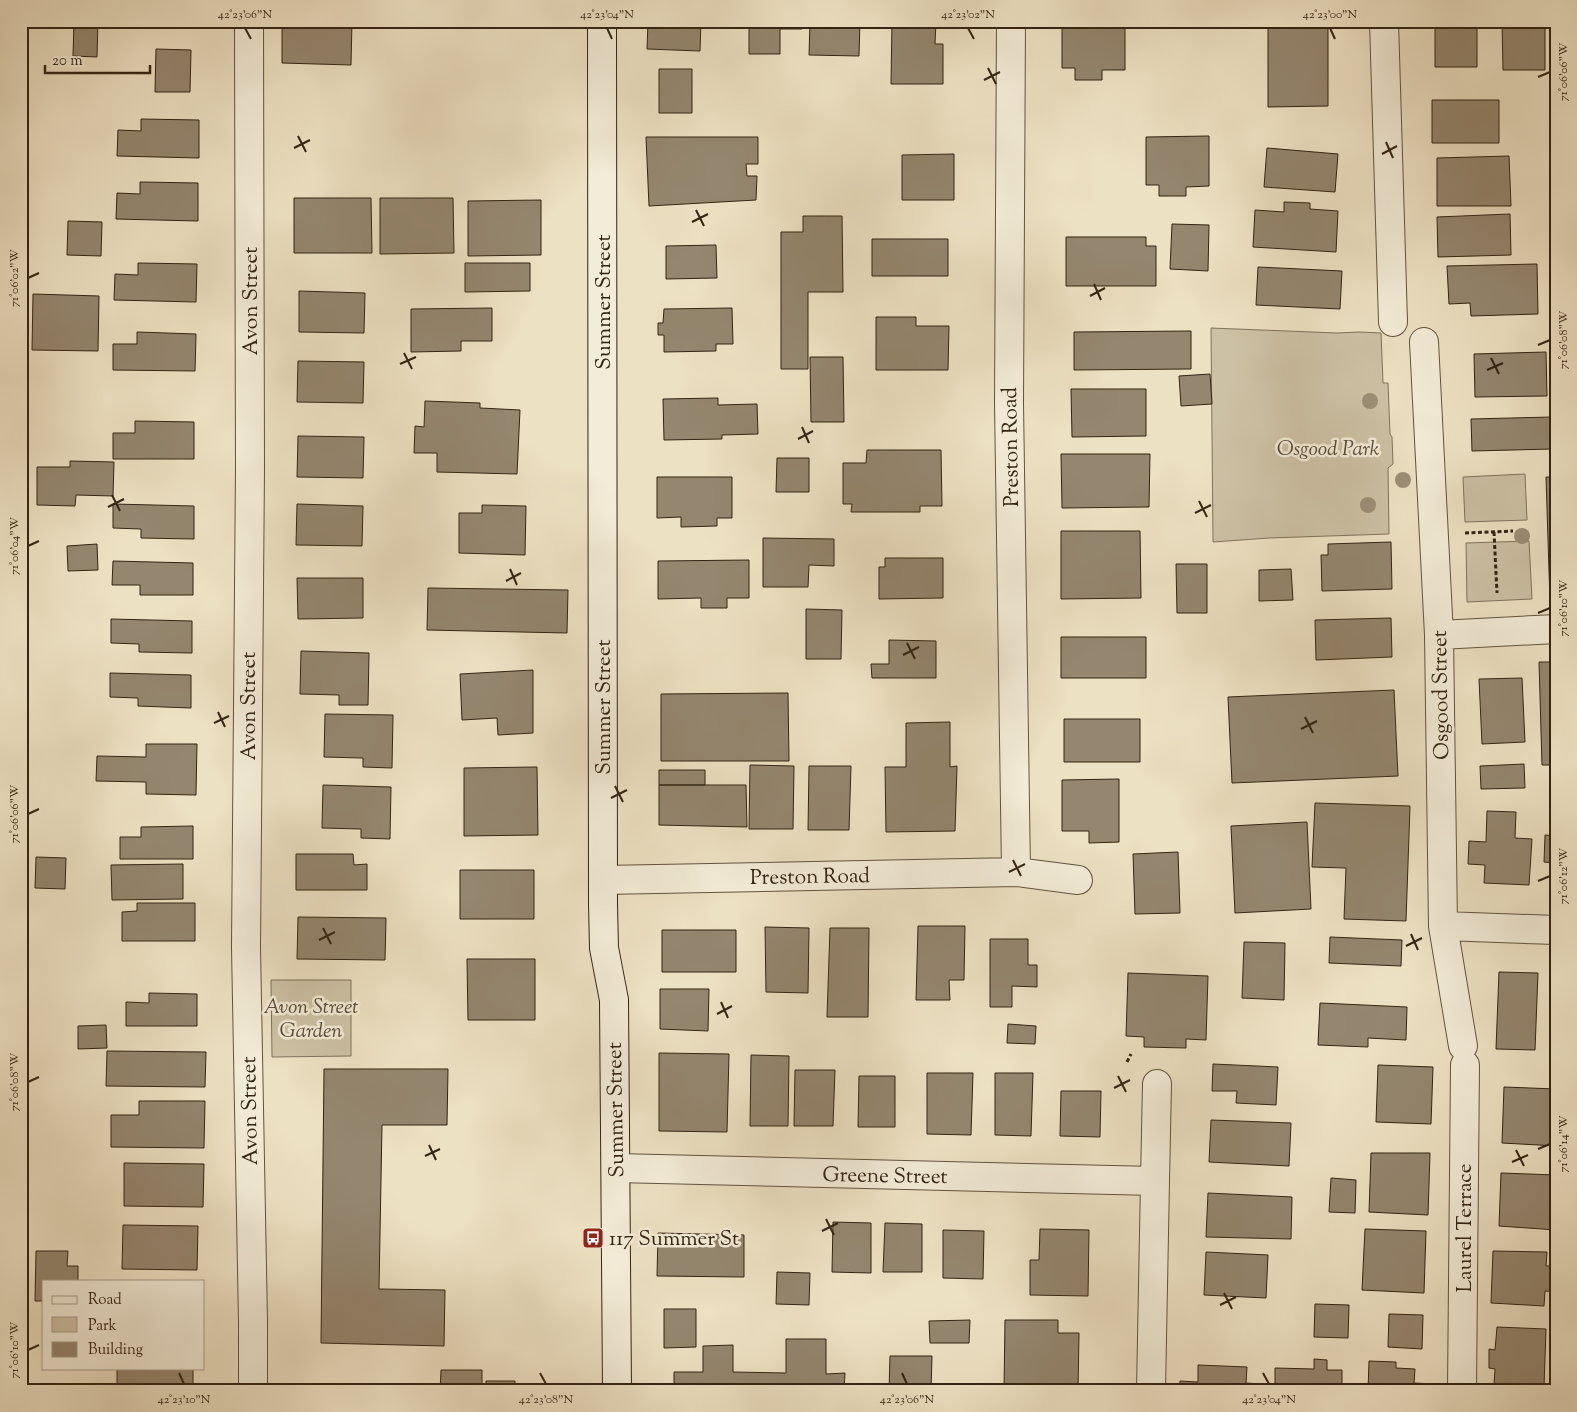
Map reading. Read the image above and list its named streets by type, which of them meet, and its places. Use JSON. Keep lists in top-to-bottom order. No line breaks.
{"streets":{"street":["Avon Street","Summer Street","Preston Road","Osgood Street","Greene Street","Laurel Terrace"]},"crossings":[["Summer Street","Preston Road"],["Summer Street","Greene Street"],["Osgood Street","Laurel Terrace"]],"parks":["Osgood Park","Avon Street Garden"],"places":{"bus stop":["117 Summer St"]},"legend":["Road","Park","Building"],"scale_bar":"20 m","coordinates":["42°23'06\"N","42°23'04\"N","42°23'02\"N","42°23'00\"N","71°06'06\"W","71°06'02\"W","71°06'08\"W","71°06'04\"W","71°06'10\"W","71°06'12\"W","71°06'14\"W","42°23'10\"N","42°23'08\"N"]}
